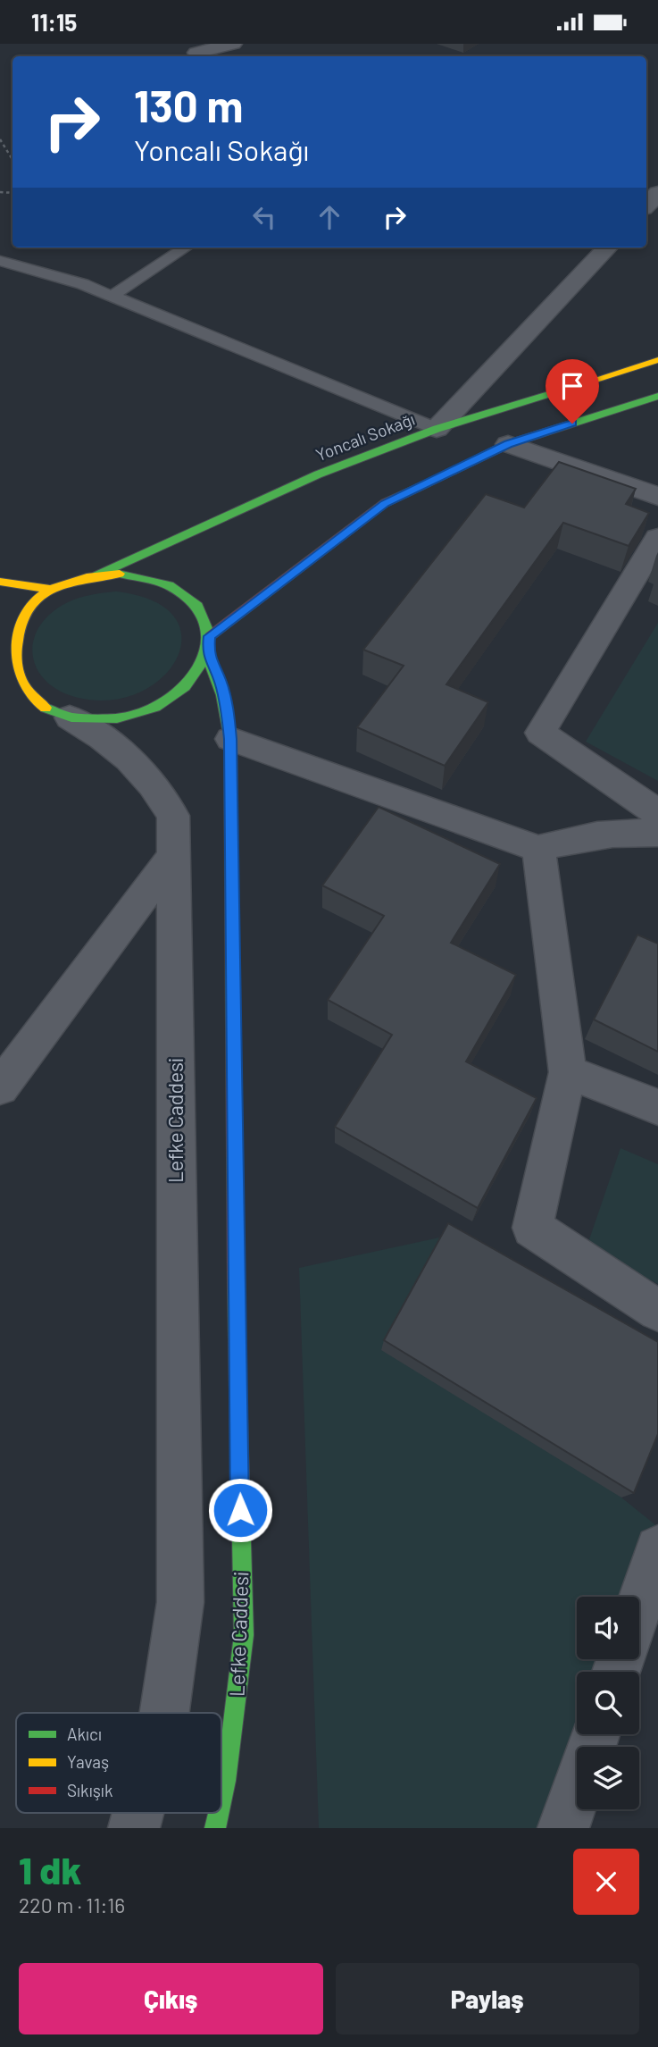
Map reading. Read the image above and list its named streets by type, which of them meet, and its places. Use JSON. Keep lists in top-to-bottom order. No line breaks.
{"streets":{"street":["Yoncalı Sokağı","Lefke Caddesi"]},"crossings":[["Yoncalı Sokağı","Lefke Caddesi"]],"legend":["Akıcı","Yavaş","Sıkışık"],"page":{"status":"11:15","turn":["130 m","Yoncalı Sokağı"],"heading":["1 dk","220 m · 11:16"],"buttons":["Çıkış","Paylaş"]}}
